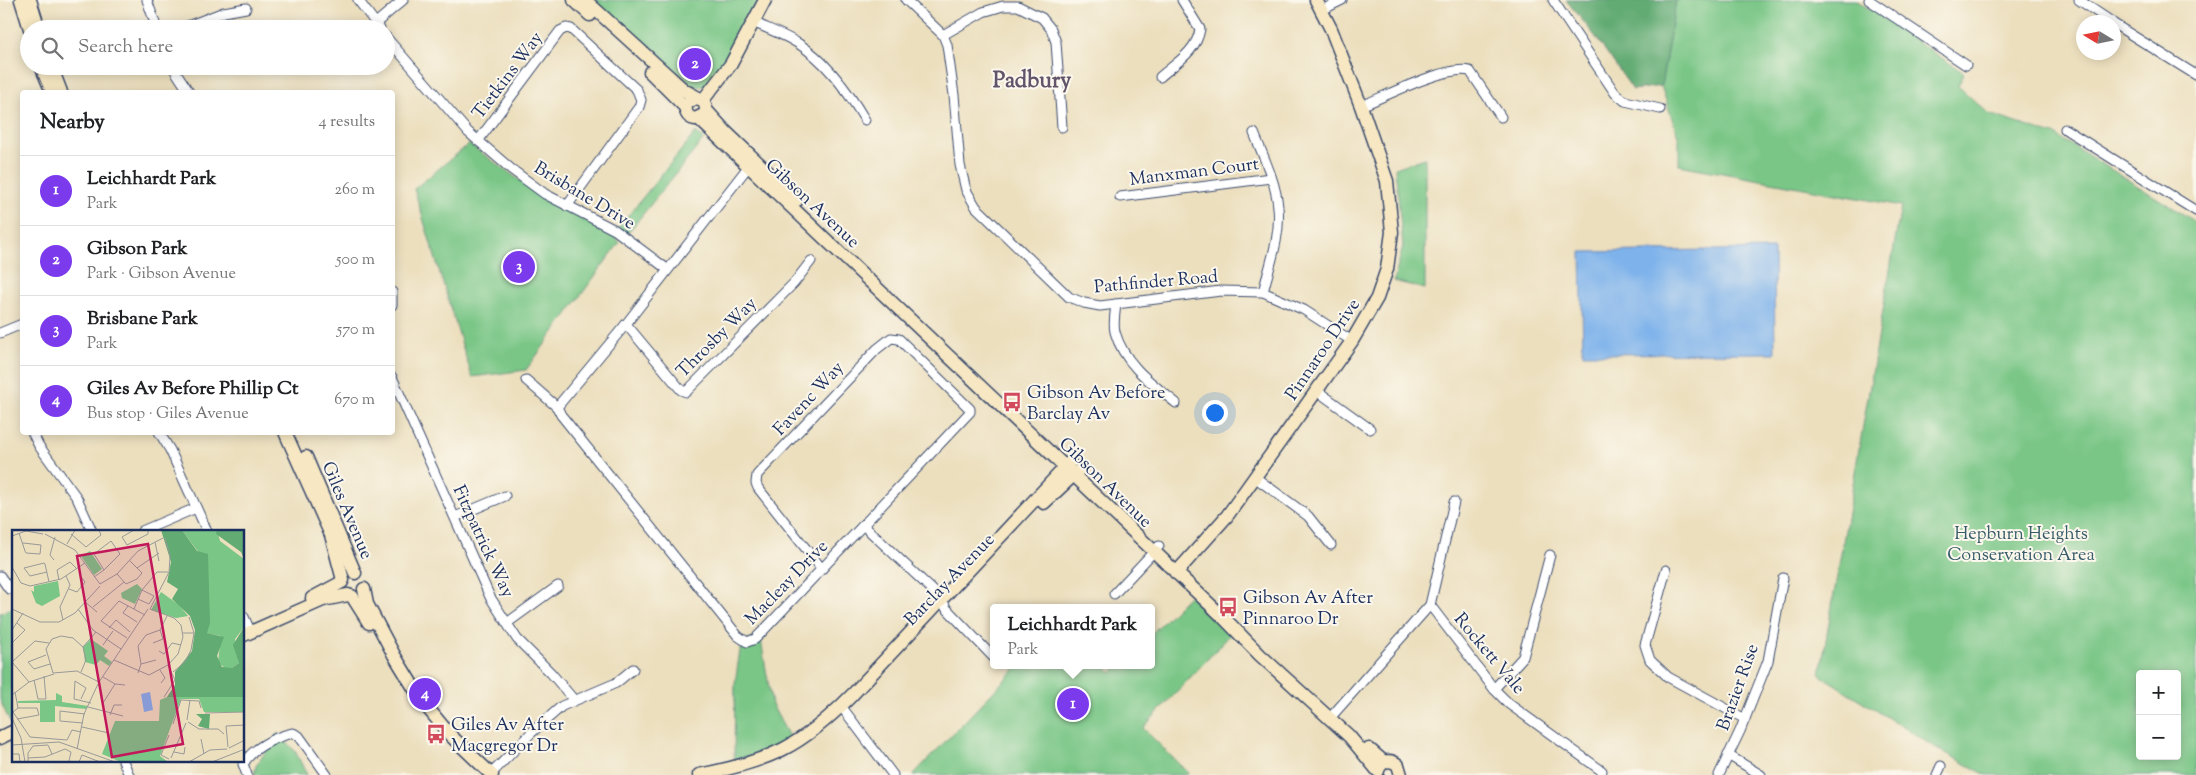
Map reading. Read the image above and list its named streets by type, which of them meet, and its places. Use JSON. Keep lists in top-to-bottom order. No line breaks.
{"streets":{"street":["Tietkins Way","Manxman Court","Brisbane Drive","Gibson Avenue","Pathfinder Road","Throsby Way","Pinnaroo Drive","Favenc Way","Giles Avenue","Fitzpatrick Way","Barclay Avenue","Macleay Drive","Rockett Vale","Brazier Rise"]},"crossings":[["Tietkins Way","Brisbane Drive"],["Gibson Avenue","Pinnaroo Drive"],["Gibson Avenue","Barclay Avenue"],["Pathfinder Road","Pinnaroo Drive"],["Favenc Way","Macleay Drive"]],"districts":["Padbury"],"parks":["Hepburn Heights Conservation Area"],"places":{"bus stop":["Gibson Av Before Barclay Av","Gibson Av After Pinnaroo Dr","Giles Av After Macgregor Dr"]},"north":"left","page":{"search":"Search here","pins":["2","3","4","1"],"heading":["Nearby","4 results"],"list":[{"mark":"1","name":"Leichhardt Park","note":"Park","value":"260 m"},{"mark":"2","name":"Gibson Park","note":"Park · Gibson Avenue","value":"500 m"},{"mark":"3","name":"Brisbane Park","note":"Park","value":"570 m"},{"mark":"4","name":"Giles Av Before Phillip Ct","note":"Bus stop · Giles Avenue","value":"670 m"}],"popup":["Leichhardt Park","Park"],"map_buttons":["+","−"]}}
